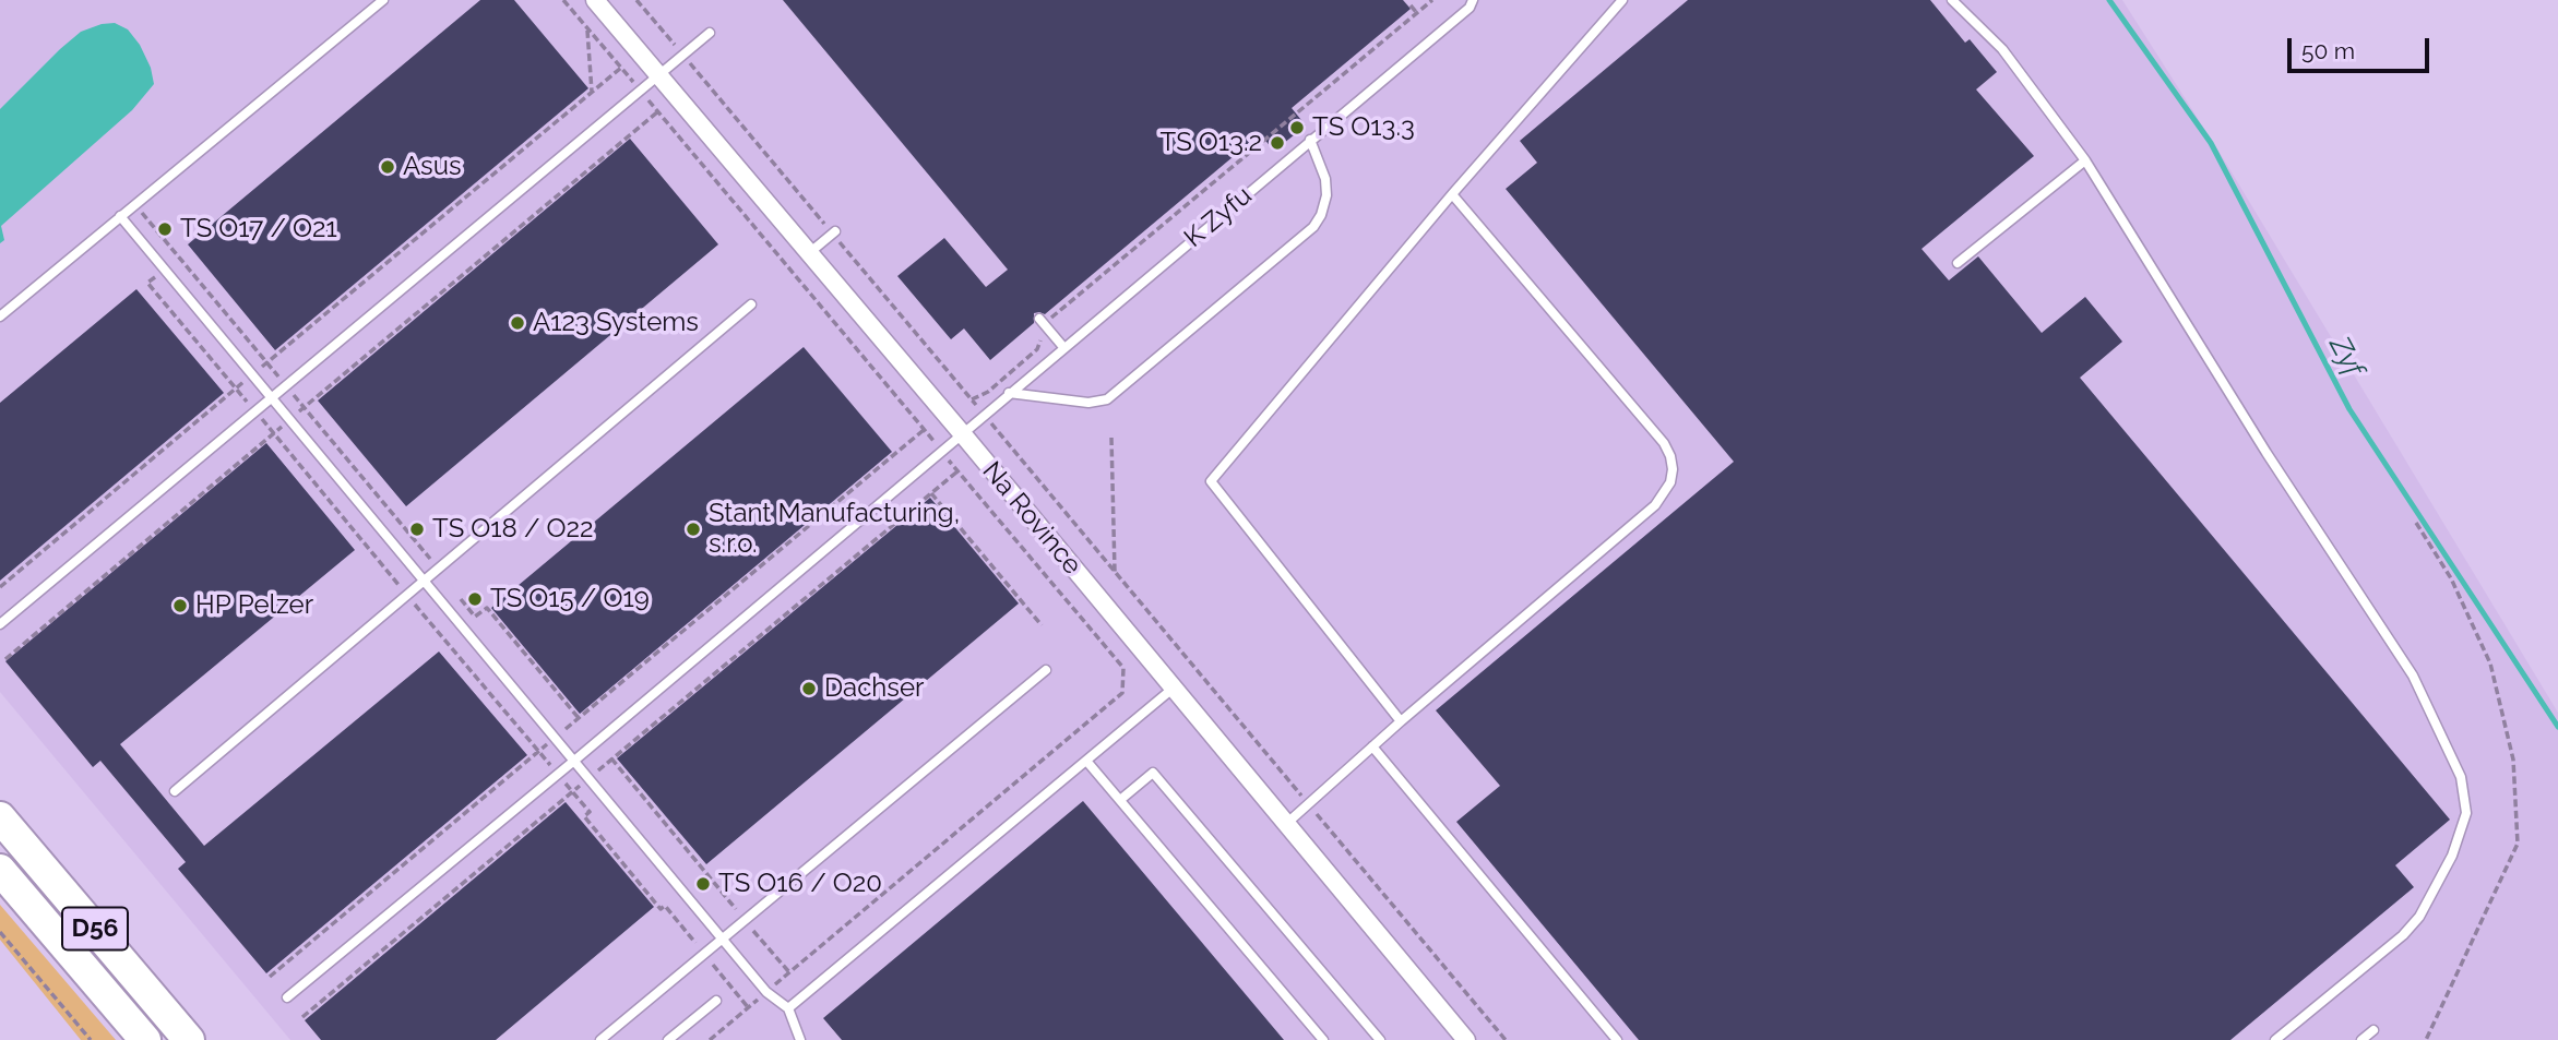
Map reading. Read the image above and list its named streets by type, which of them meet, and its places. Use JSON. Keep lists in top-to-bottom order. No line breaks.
{"streets":{"highway":["D56"],"street":["Na Rovince"],"lane":["K Zyfu"]},"crossings":[["K Zyfu","Na Rovince"]],"water":["Zyf"],"places":["TS O13.3","TS O13.2","Asus","TS O17 / O21","A123 Systems","TS O18 / O22","Stant Manufacturing, s.r.o.","TS O15 / O19","HP Pelzer","Dachser","TS O16 / O20"],"scale_bar":"50 m"}
